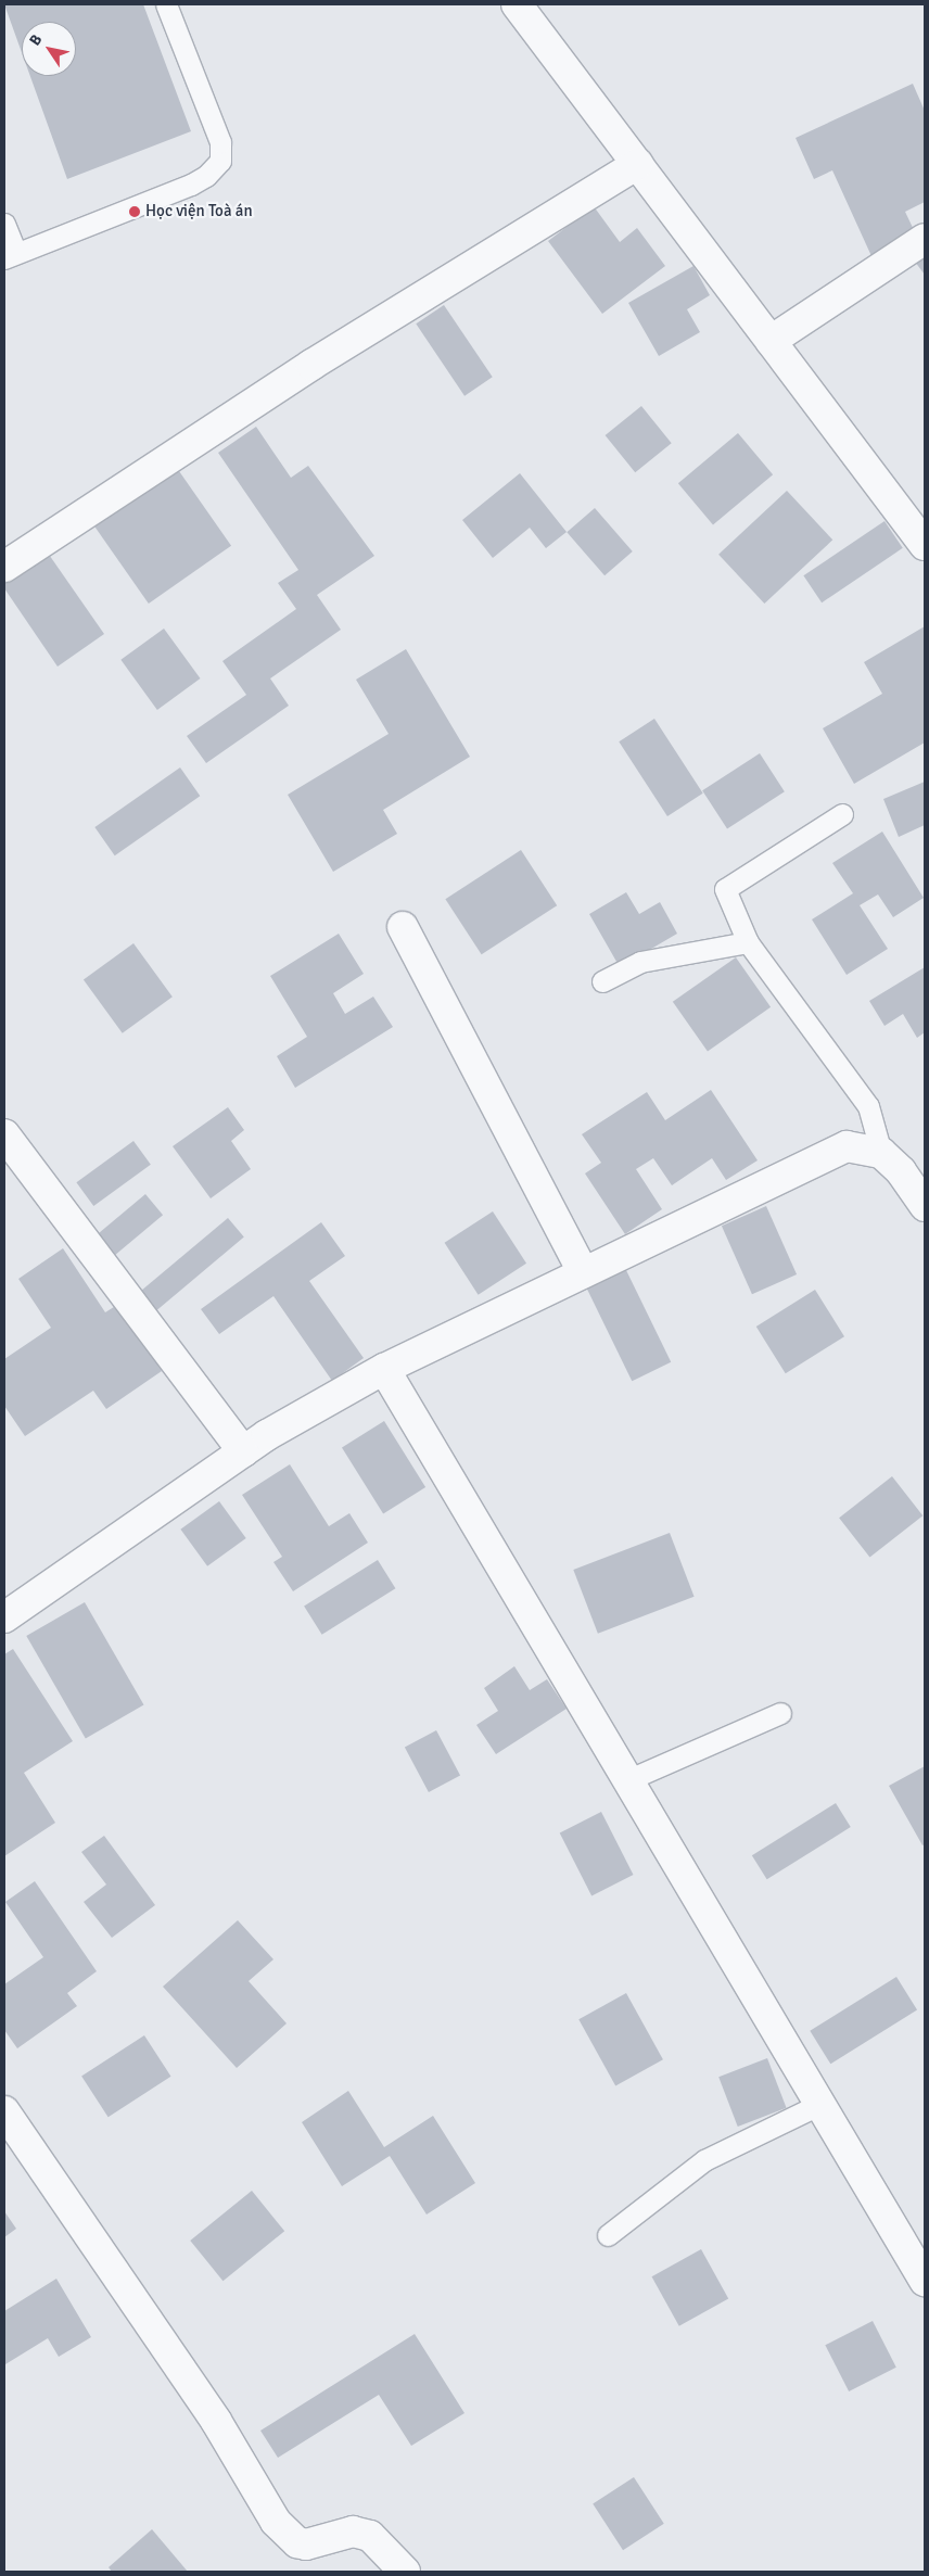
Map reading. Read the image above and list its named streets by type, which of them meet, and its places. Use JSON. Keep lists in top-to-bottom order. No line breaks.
{"places":["Học viện Toà án"],"north":"top left"}
